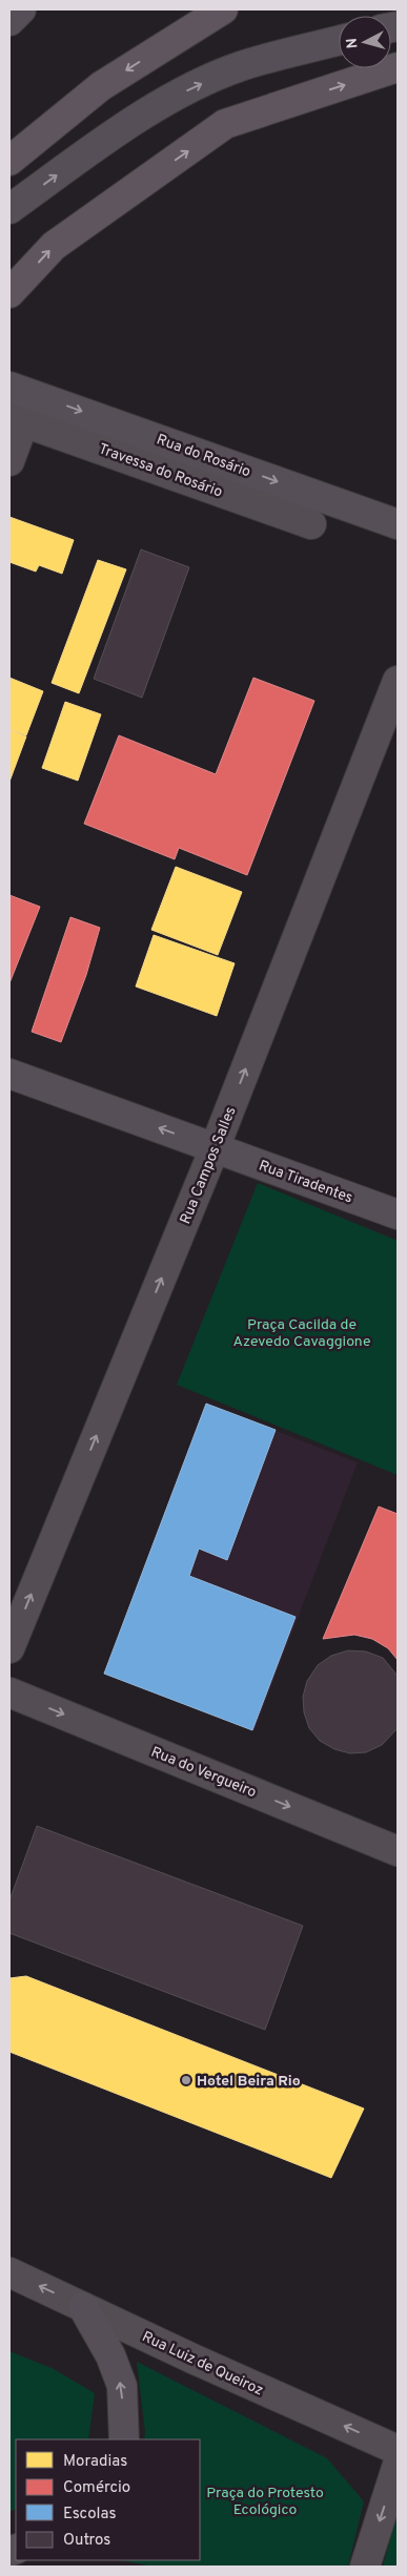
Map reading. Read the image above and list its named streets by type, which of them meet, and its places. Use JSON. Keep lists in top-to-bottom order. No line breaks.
{"streets":{"street":["Rua do Rosário","Travessa do Rosário","Rua Campos Salles","Rua Tiradentes","Rua do Vergueiro","Rua Luiz de Queiroz"]},"crossings":[["Rua Campos Salles","Rua Tiradentes"]],"one_way":["Rua do Rosário","Rua Campos Salles","Rua Tiradentes","Rua do Vergueiro","Rua Luiz de Queiroz"],"parks":["Praça Cacilda de Azevedo Cavaggione","Praça do Protesto Ecológico"],"places":["Hotel Beira Rio"],"legend":["Moradias","Comércio","Escolas","Outros"],"north":"left"}
